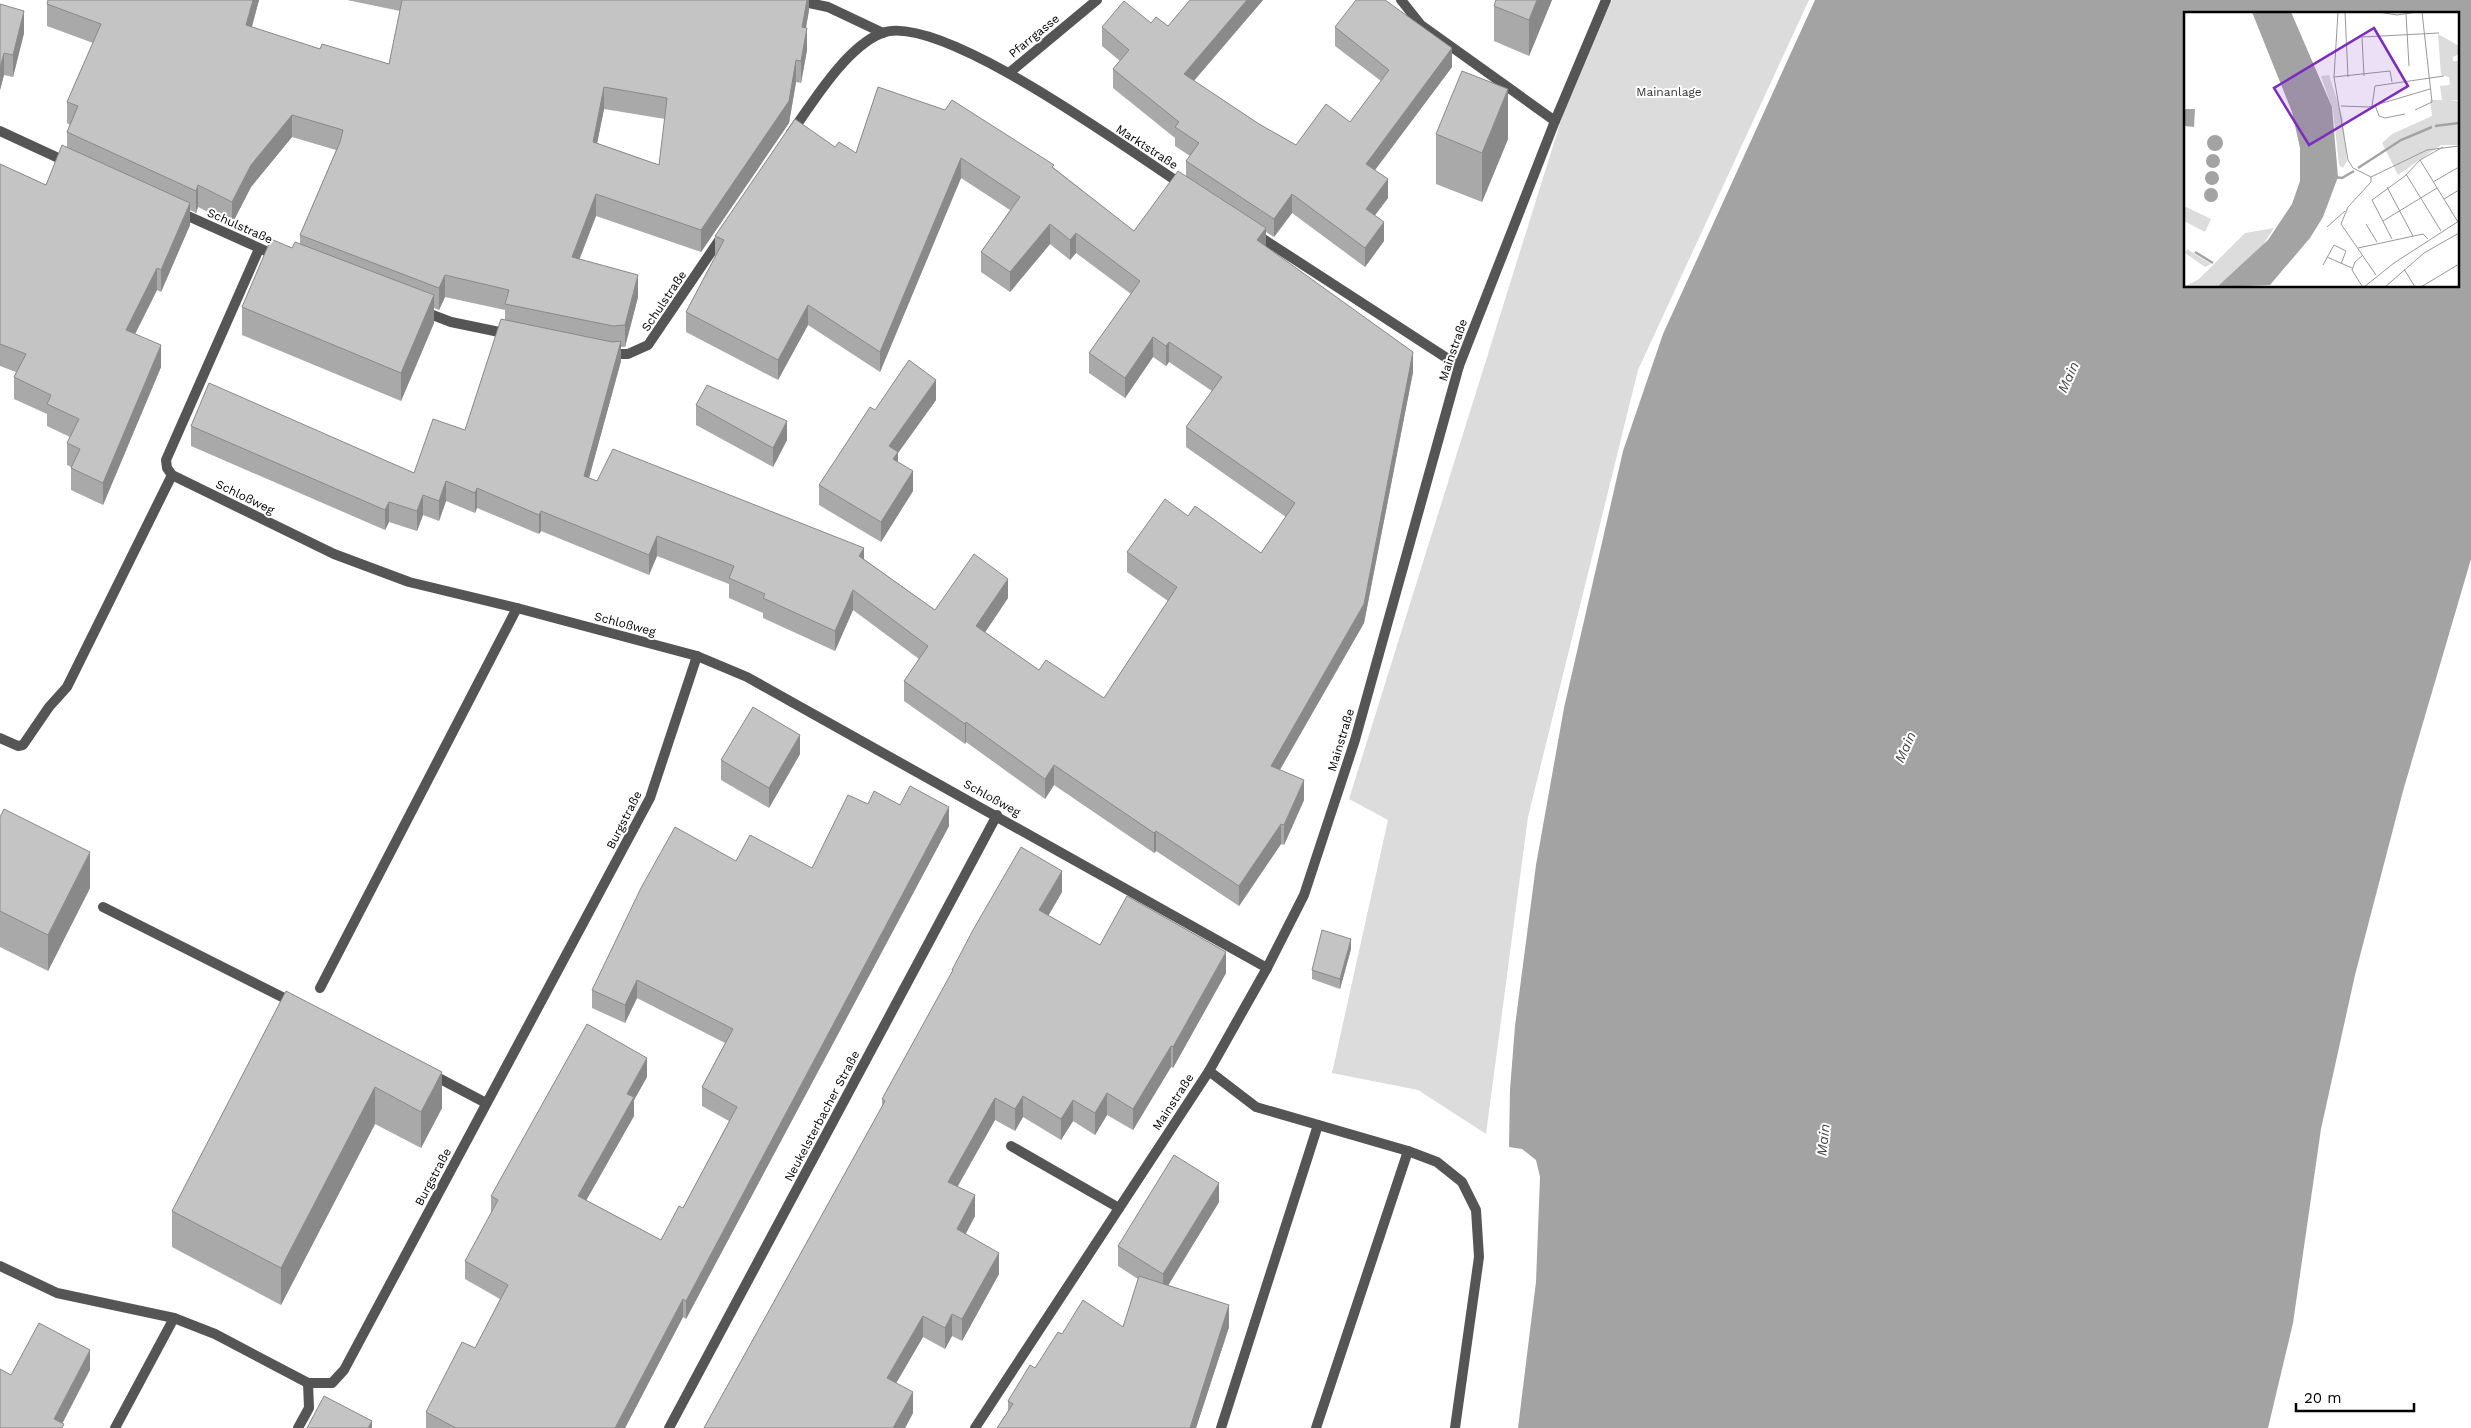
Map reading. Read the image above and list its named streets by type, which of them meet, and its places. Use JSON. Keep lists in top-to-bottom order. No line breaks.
{"streets":{"street":["Pfarrgasse","Marktstraße","Schulstraße","Mainstraße","Schloßweg","Burgstraße","Neukelsterbacher Straße"]},"crossings":[["Pfarrgasse","Marktstraße"],["Mainstraße","Schloßweg"],["Schloßweg","Burgstraße"],["Schloßweg","Neukelsterbacher Straße"]],"water":["Main"],"parks":["Mainanlage"],"scale_bar":"20 m"}
